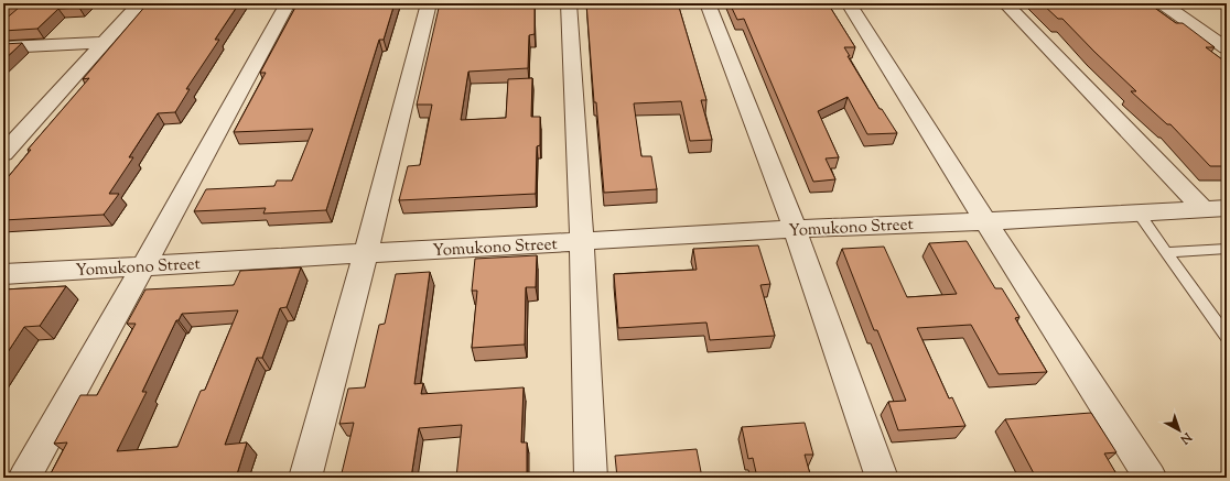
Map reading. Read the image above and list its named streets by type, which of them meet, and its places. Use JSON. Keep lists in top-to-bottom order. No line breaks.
{"streets":{"street":["Yomukono Street"]},"north":"bottom right"}
